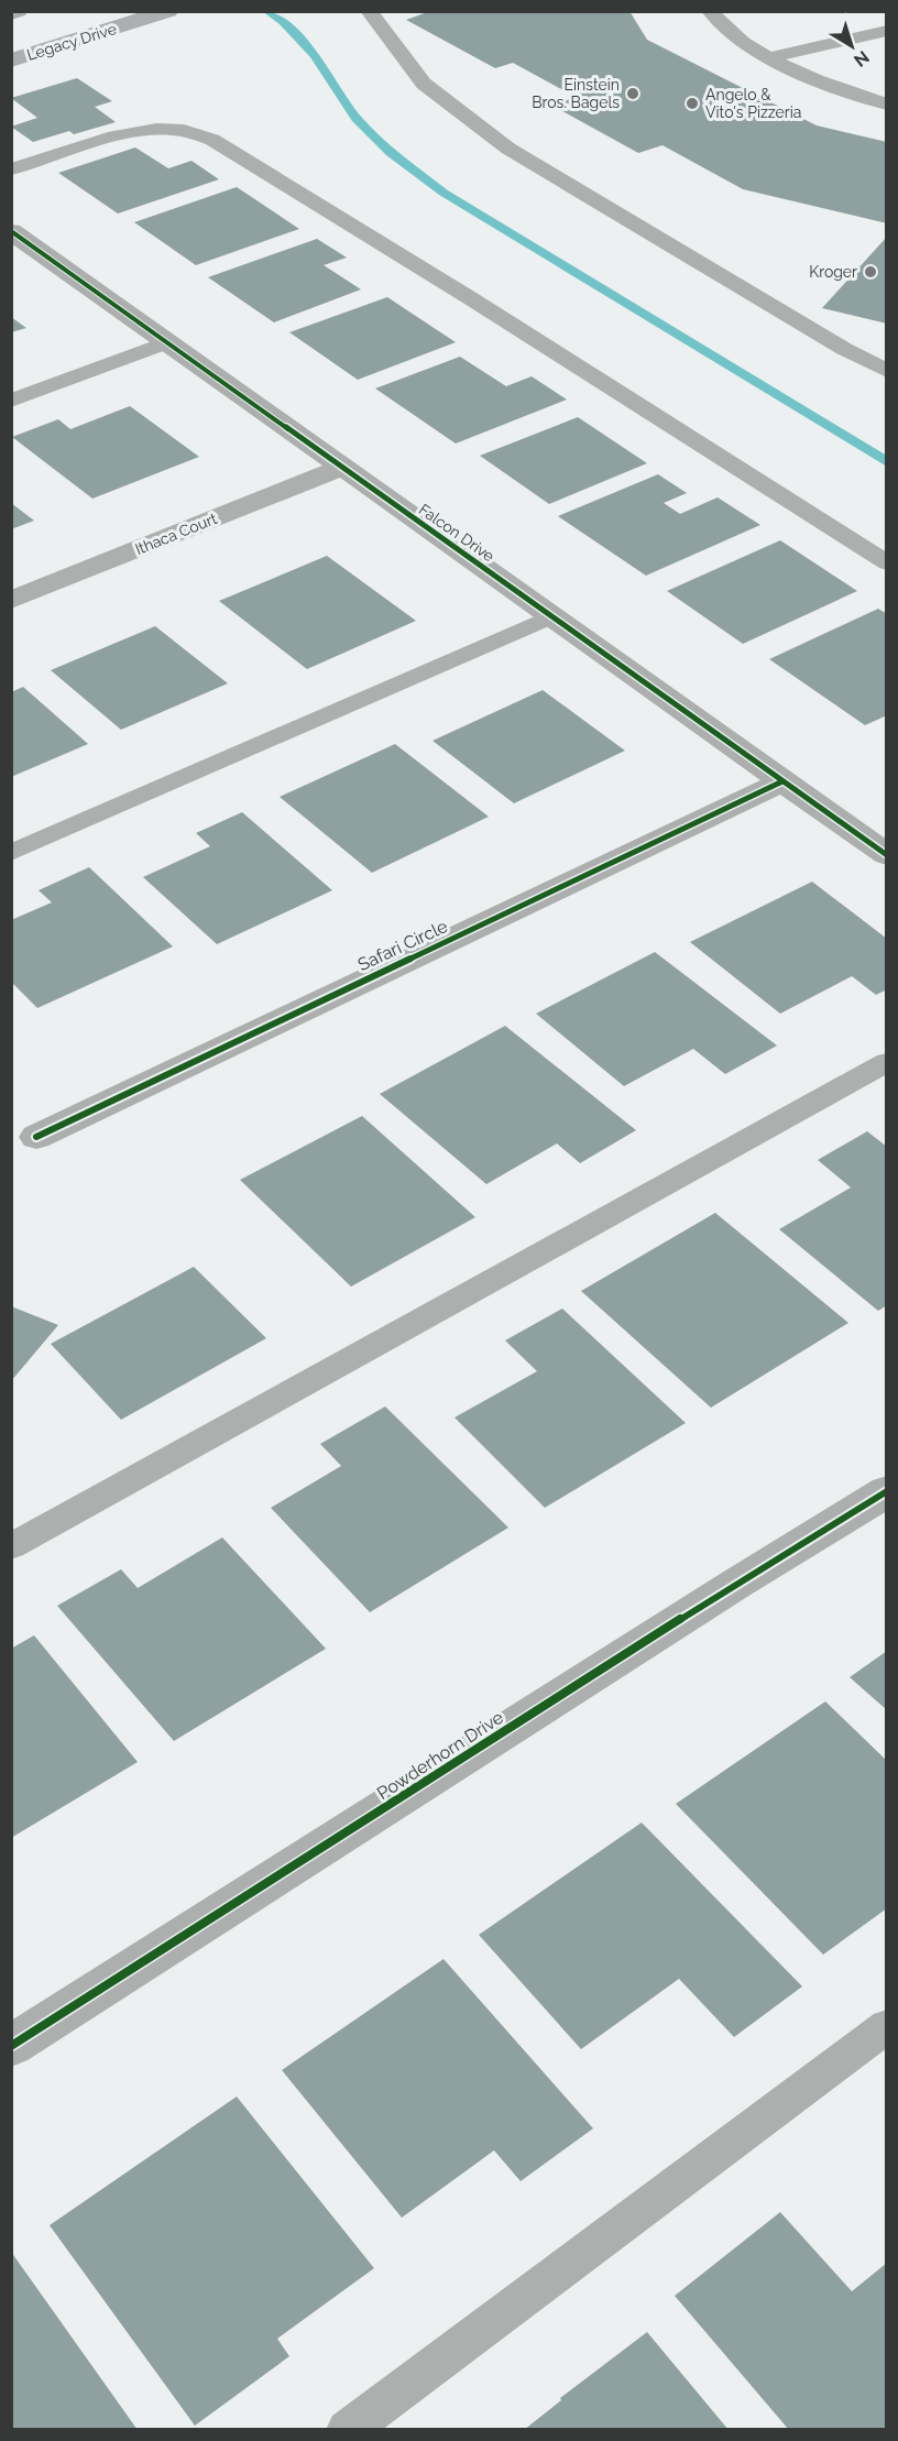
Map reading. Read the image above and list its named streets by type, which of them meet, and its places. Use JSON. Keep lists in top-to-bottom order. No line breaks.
{"streets":{"main road":["Legacy Drive"],"street":["Falcon Drive","Ithaca Court","Safari Circle","Powderhorn Drive"]},"crossings":[["Falcon Drive","Ithaca Court"],["Falcon Drive","Safari Circle"]],"places":["Einstein Bros. Bagels","Angelo & Vito's Pizzeria","Kroger"],"north":"bottom right"}
